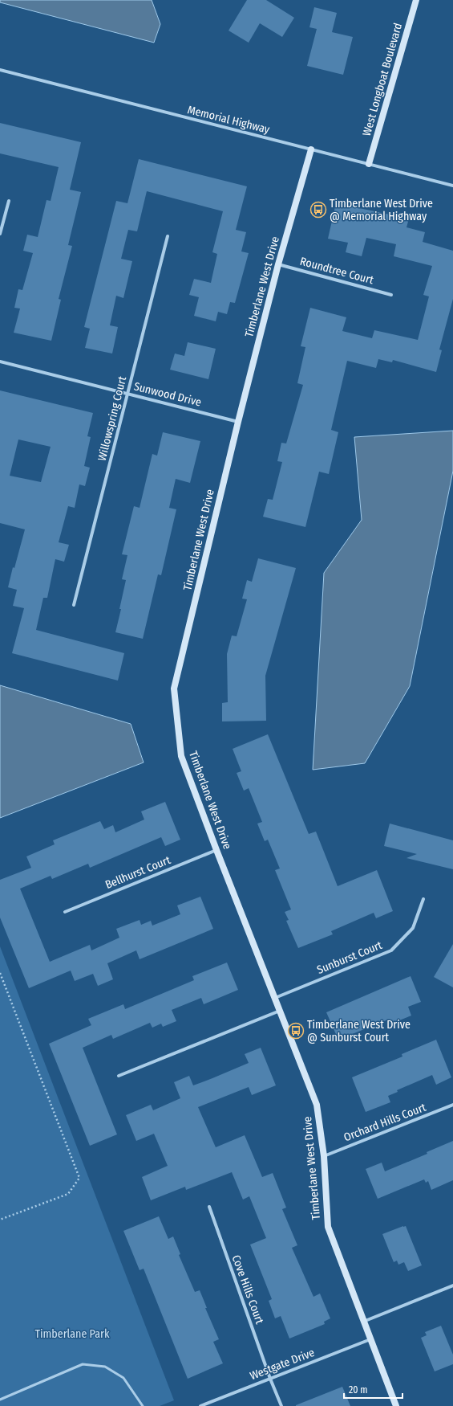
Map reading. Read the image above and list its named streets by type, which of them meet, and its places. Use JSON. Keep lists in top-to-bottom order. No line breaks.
{"streets":{"street":["West Longboat Boulevard","Memorial Highway","Roundtree Court","Timberlane West Drive","Sunwood Drive","Willowspring Court","Bellhurst Court","Sunburst Court","Orchard Hills Court","Cove Hills Court","Westgate Drive"]},"crossings":[["West Longboat Boulevard","Memorial Highway"],["Memorial Highway","Timberlane West Drive"],["Roundtree Court","Timberlane West Drive"],["Timberlane West Drive","Sunwood Drive"],["Timberlane West Drive","Bellhurst Court"],["Timberlane West Drive","Sunburst Court"],["Timberlane West Drive","Orchard Hills Court"],["Timberlane West Drive","Westgate Drive"],["Sunwood Drive","Willowspring Court"],["Cove Hills Court","Westgate Drive"]],"parks":["Timberlane Park"],"places":{"bus stop":["Timberlane West Drive @ Memorial Highway","Timberlane West Drive @ Sunburst Court"]},"scale_bar":"20 m"}
